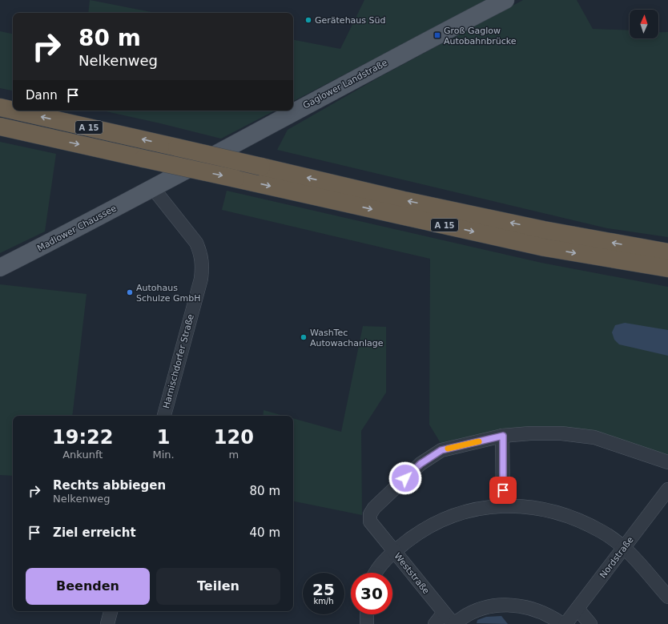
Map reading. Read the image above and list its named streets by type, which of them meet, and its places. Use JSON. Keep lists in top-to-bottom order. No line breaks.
{"streets":{"highway":["A 15"],"main road":["Gaglower Landstraße","Madlower Chaussee"],"street":["Harnischdorfer Straße","Nordstraße","Weststraße"]},"crossings":[["Gaglower Landstraße","Madlower Chaussee"],["Gaglower Landstraße","Harnischdorfer Straße"],["Madlower Chaussee","Harnischdorfer Straße"]],"places":{"other":["Gerätehaus Süd","Autohaus Schulze GmbH","WashTec Autowachanlage"],"transit":["Groß Gaglow Autobahnbrücke"]},"north":"top","page":{"turn":["80 m","Nelkenweg"],"then":"Dann","eta":["19:22","Ankunft","1","Min.","120","m"],"list":[{"name":"Rechts abbiegen","note":"Nelkenweg","value":"80 m"},{"name":"Ziel erreicht","value":"40 m"}],"buttons":["Beenden","Teilen"],"speed":"25 km/h","limit":"30"}}
